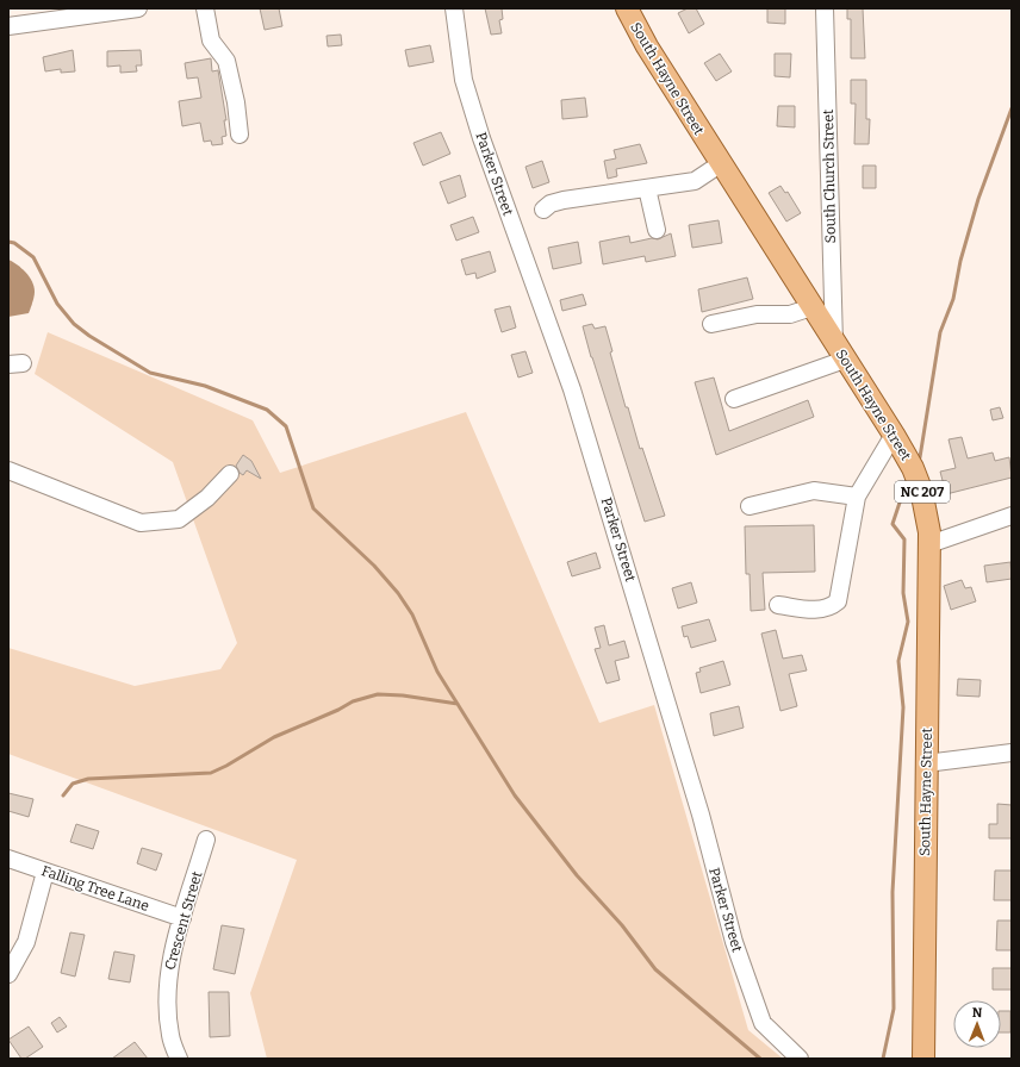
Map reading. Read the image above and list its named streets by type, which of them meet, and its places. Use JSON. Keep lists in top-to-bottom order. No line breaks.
{"streets":{"main road":["South Hayne Street","NC 207"],"street":["Parker Street","South Church Street","Falling Tree Lane","Crescent Street"]},"crossings":[["South Hayne Street","South Church Street"],["Falling Tree Lane","Crescent Street"]],"north":"top"}
